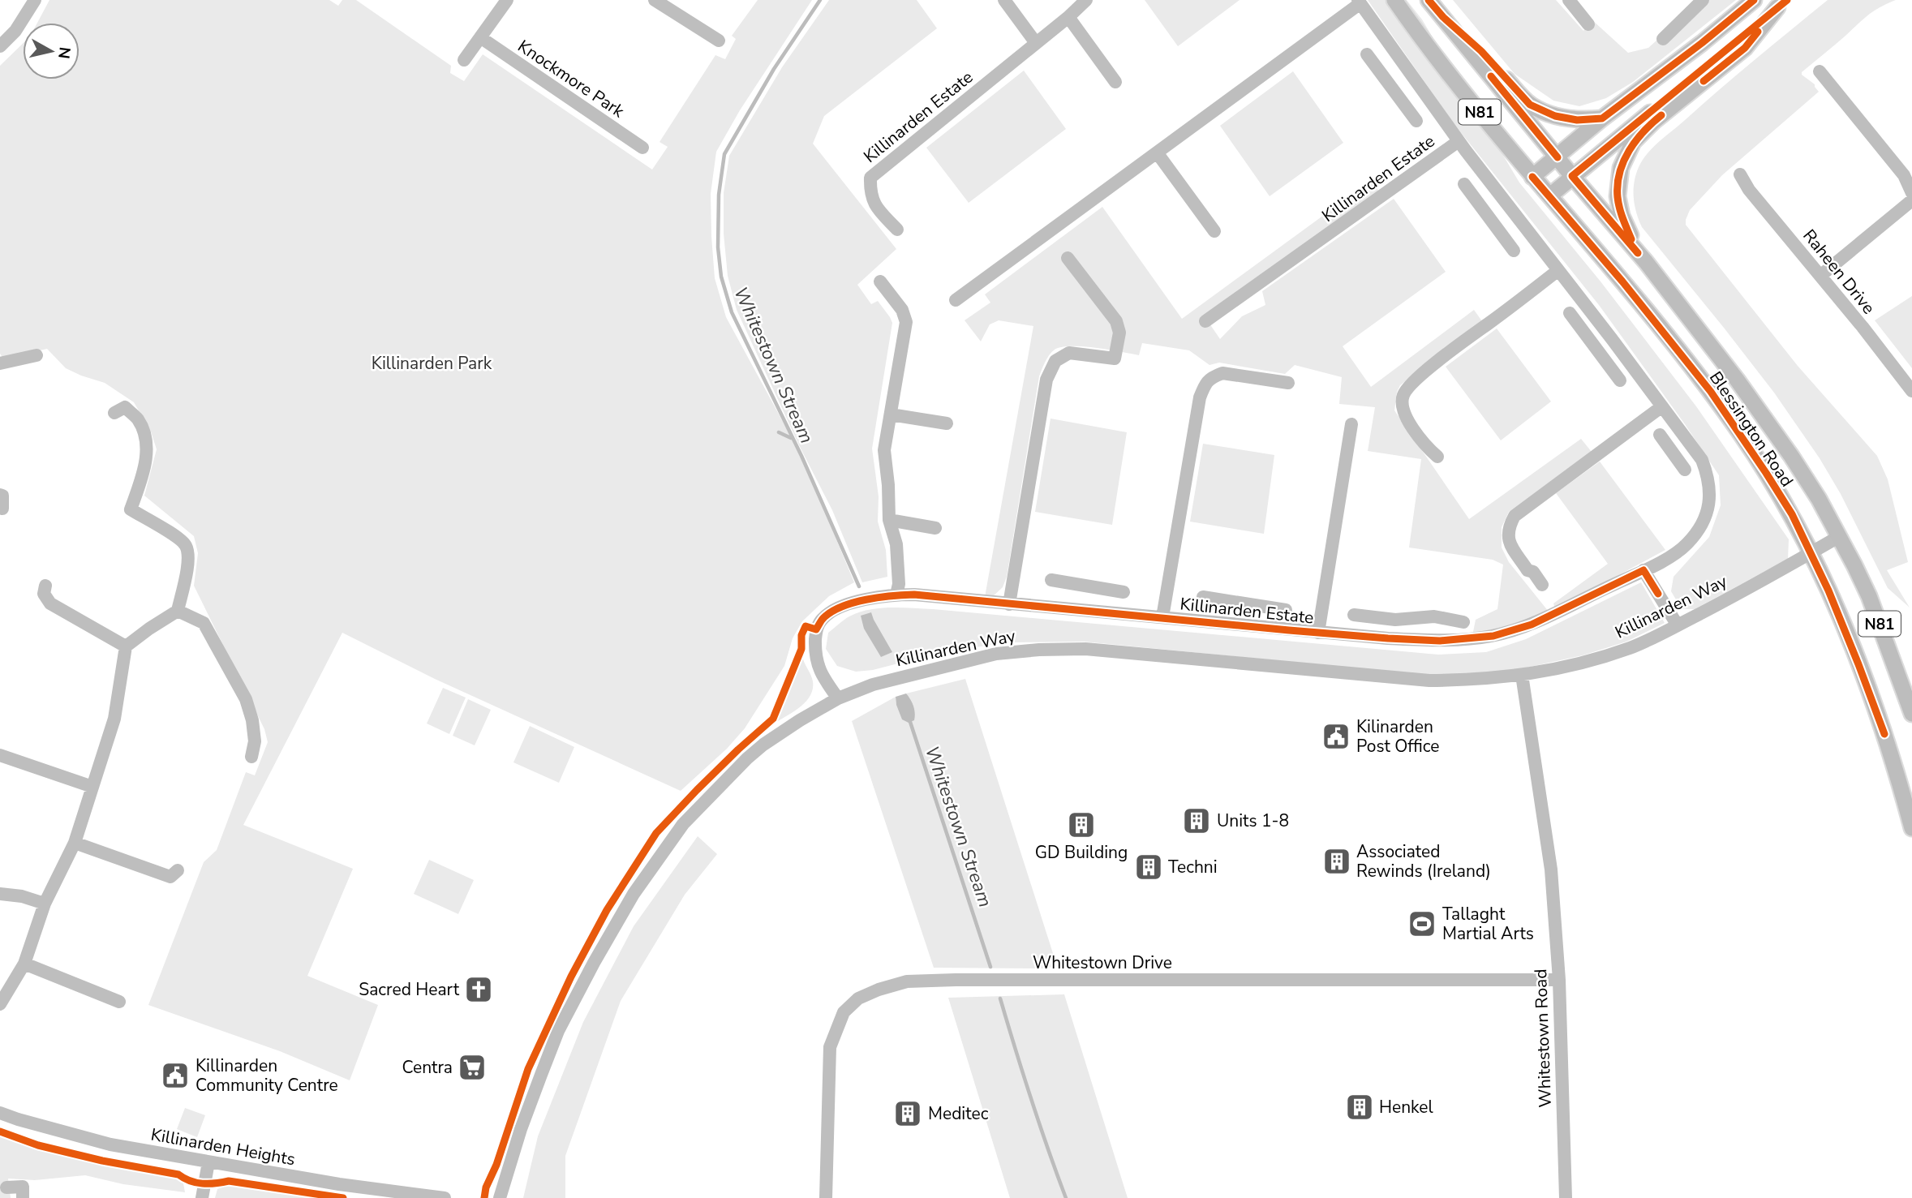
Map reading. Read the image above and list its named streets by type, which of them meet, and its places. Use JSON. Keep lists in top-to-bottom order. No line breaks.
{"streets":{"main road":["N81","Blessington Road"],"street":["Knockmore Park","Killinarden Estate","Raheen Drive","Killinarden Way","Whitestown Drive","Whitestown Road","Killinarden Heights"]},"crossings":[["Killinarden Estate","Killinarden Way"],["Blessington Road","Killinarden Way"],["Killinarden Way","Whitestown Road"],["Whitestown Drive","Whitestown Road"]],"water":["Whitestown Stream"],"parks":["Killinarden Park"],"places":{"public building":["Kilinarden Post Office","Killinarden Community Centre"],"building":["Units 1-8","GD Building","Associated Rewinds (Ireland)","Techni","Henkel","Meditec"],"sports":["Tallaght Martial Arts"],"church":["Sacred Heart"],"supermarket":["Centra"]},"north":"right"}
